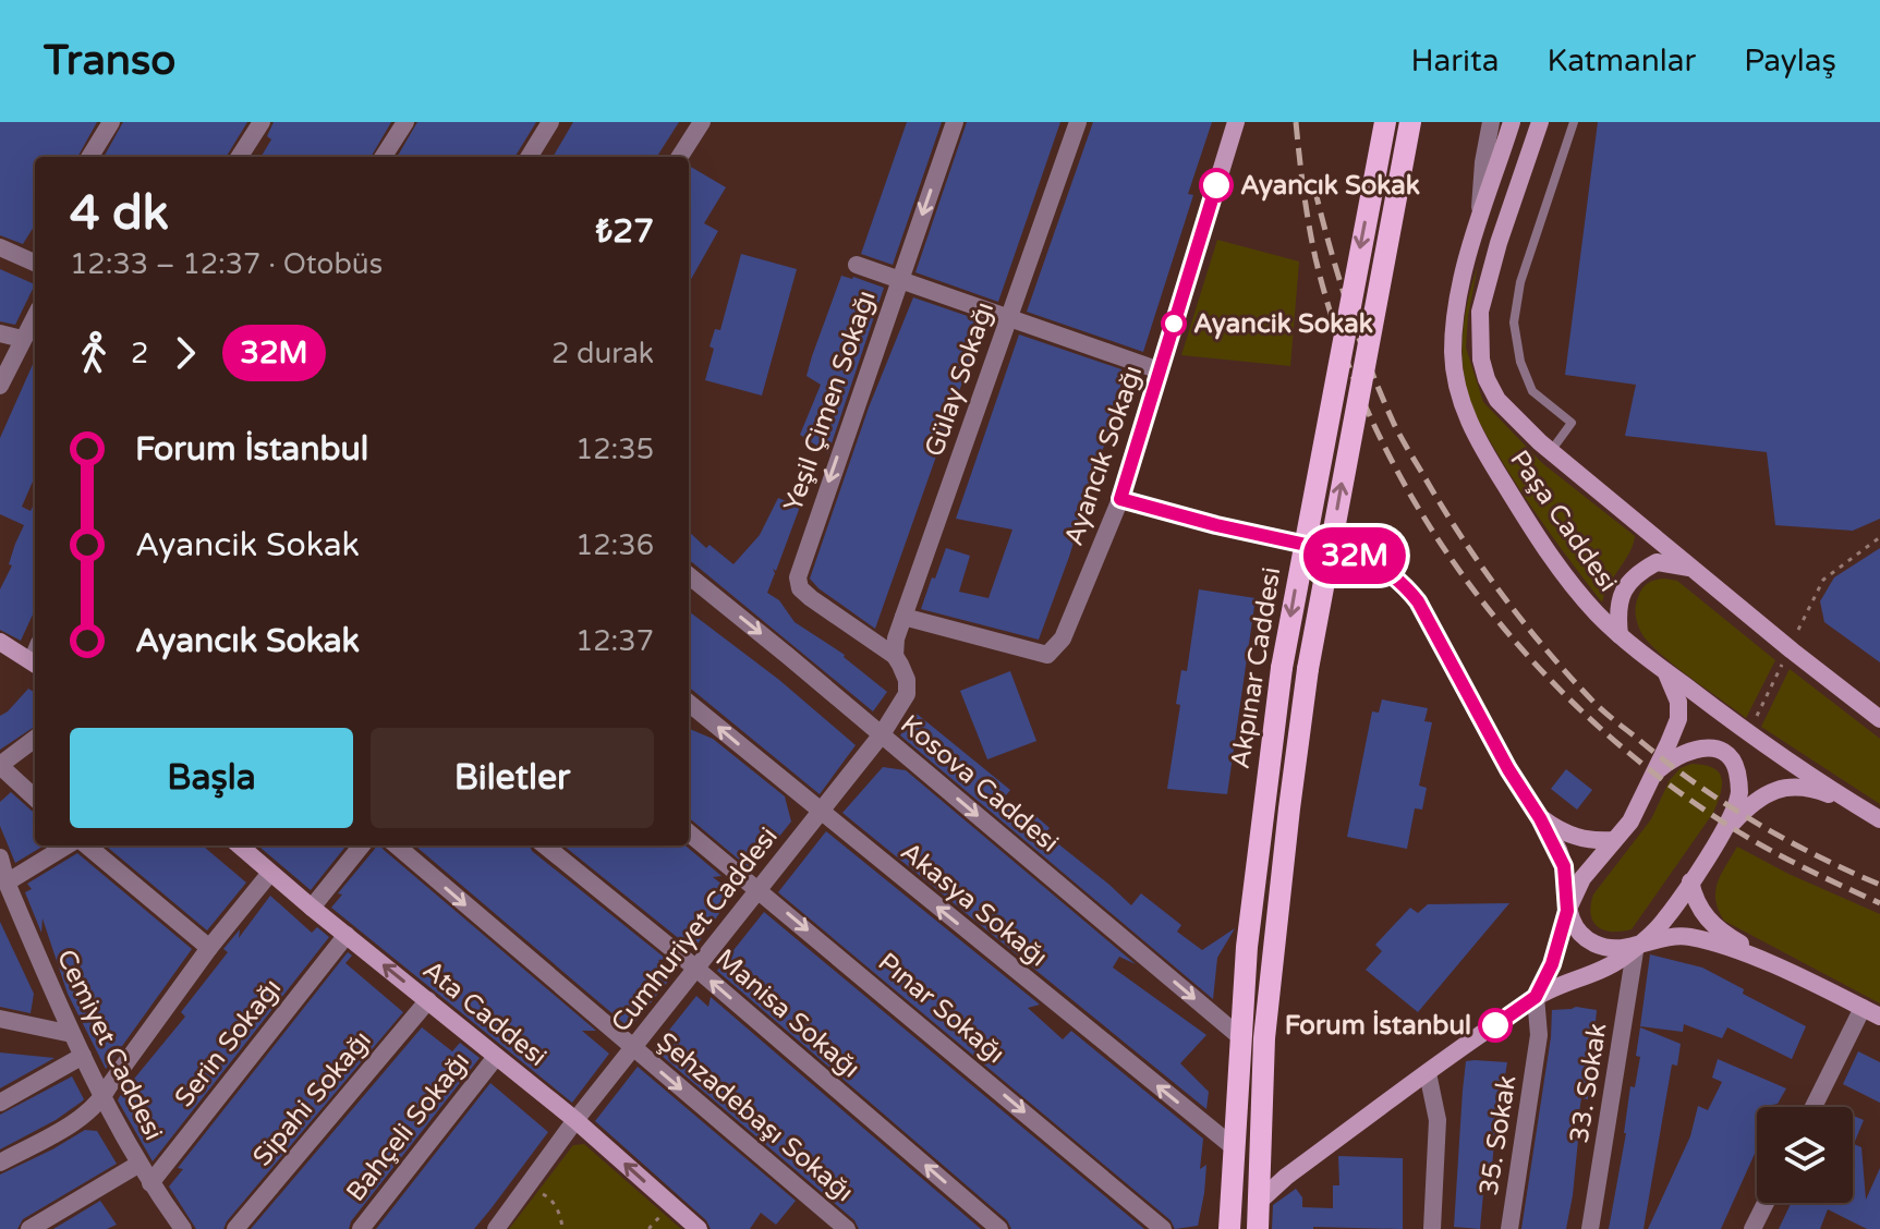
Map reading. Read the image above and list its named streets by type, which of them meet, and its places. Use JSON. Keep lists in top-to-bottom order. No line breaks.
{"streets":{"main road":["Ayancık Sokağı","Paşa Caddesi","Akpınar Caddesi","Ata Caddesi"],"street":["Gülay Sokağı","Yeşil Çimen Sokağı","Kosova Caddesi","Akasya Sokağı","Cumhuriyet Caddesi","Pınar Sokağı","Manisa Sokağı","Serin Sokağı","Cemiyet Caddesi","33. Sokak","Sipahi Sokağı","Şehzadebaşı Sokağı","Bahçeli Sokağı","35. Sokak"]},"crossings":[["Gülay Sokağı","Yeşil Çimen Sokağı"],["Gülay Sokağı","Ayancık Sokağı"],["Gülay Sokağı","Cumhuriyet Caddesi"],["Yeşil Çimen Sokağı","Cumhuriyet Caddesi"],["Akpınar Caddesi","Kosova Caddesi"],["Akpınar Caddesi","Akasya Sokağı"],["Kosova Caddesi","Cumhuriyet Caddesi"],["Akasya Sokağı","Cumhuriyet Caddesi"],["Cumhuriyet Caddesi","Pınar Sokağı"],["Cumhuriyet Caddesi","Ata Caddesi"],["Cumhuriyet Caddesi","Manisa Sokağı"],["Cumhuriyet Caddesi","Şehzadebaşı Sokağı"],["Ata Caddesi","Serin Sokağı"],["Ata Caddesi","Sipahi Sokağı"],["Ata Caddesi","Bahçeli Sokağı"],["Serin Sokağı","Cemiyet Caddesi"]],"one_way":["Yeşil Çimen Sokağı","Kosova Caddesi","Akasya Sokağı","Pınar Sokağı","Ata Caddesi","Manisa Sokağı","Şehzadebaşı Sokağı"],"places":["Ayancık Sokak","Ayancik Sokak","Forum İstanbul"],"lines":["bus line 32M"],"page":{"header":"Transo","nav":["Harita","Katmanlar","Paylaş"],"on_map":"32M","heading":["4 dk","12:33 – 12:37 · Otobüs","₺27"],"legs":["2","32M","2 durak"],"list":[{"name":"Forum İstanbul","value":"12:35"},{"name":"Ayancik Sokak","value":"12:36"},{"name":"Ayancık Sokak","value":"12:37"}],"buttons":["Başla","Biletler"]}}
